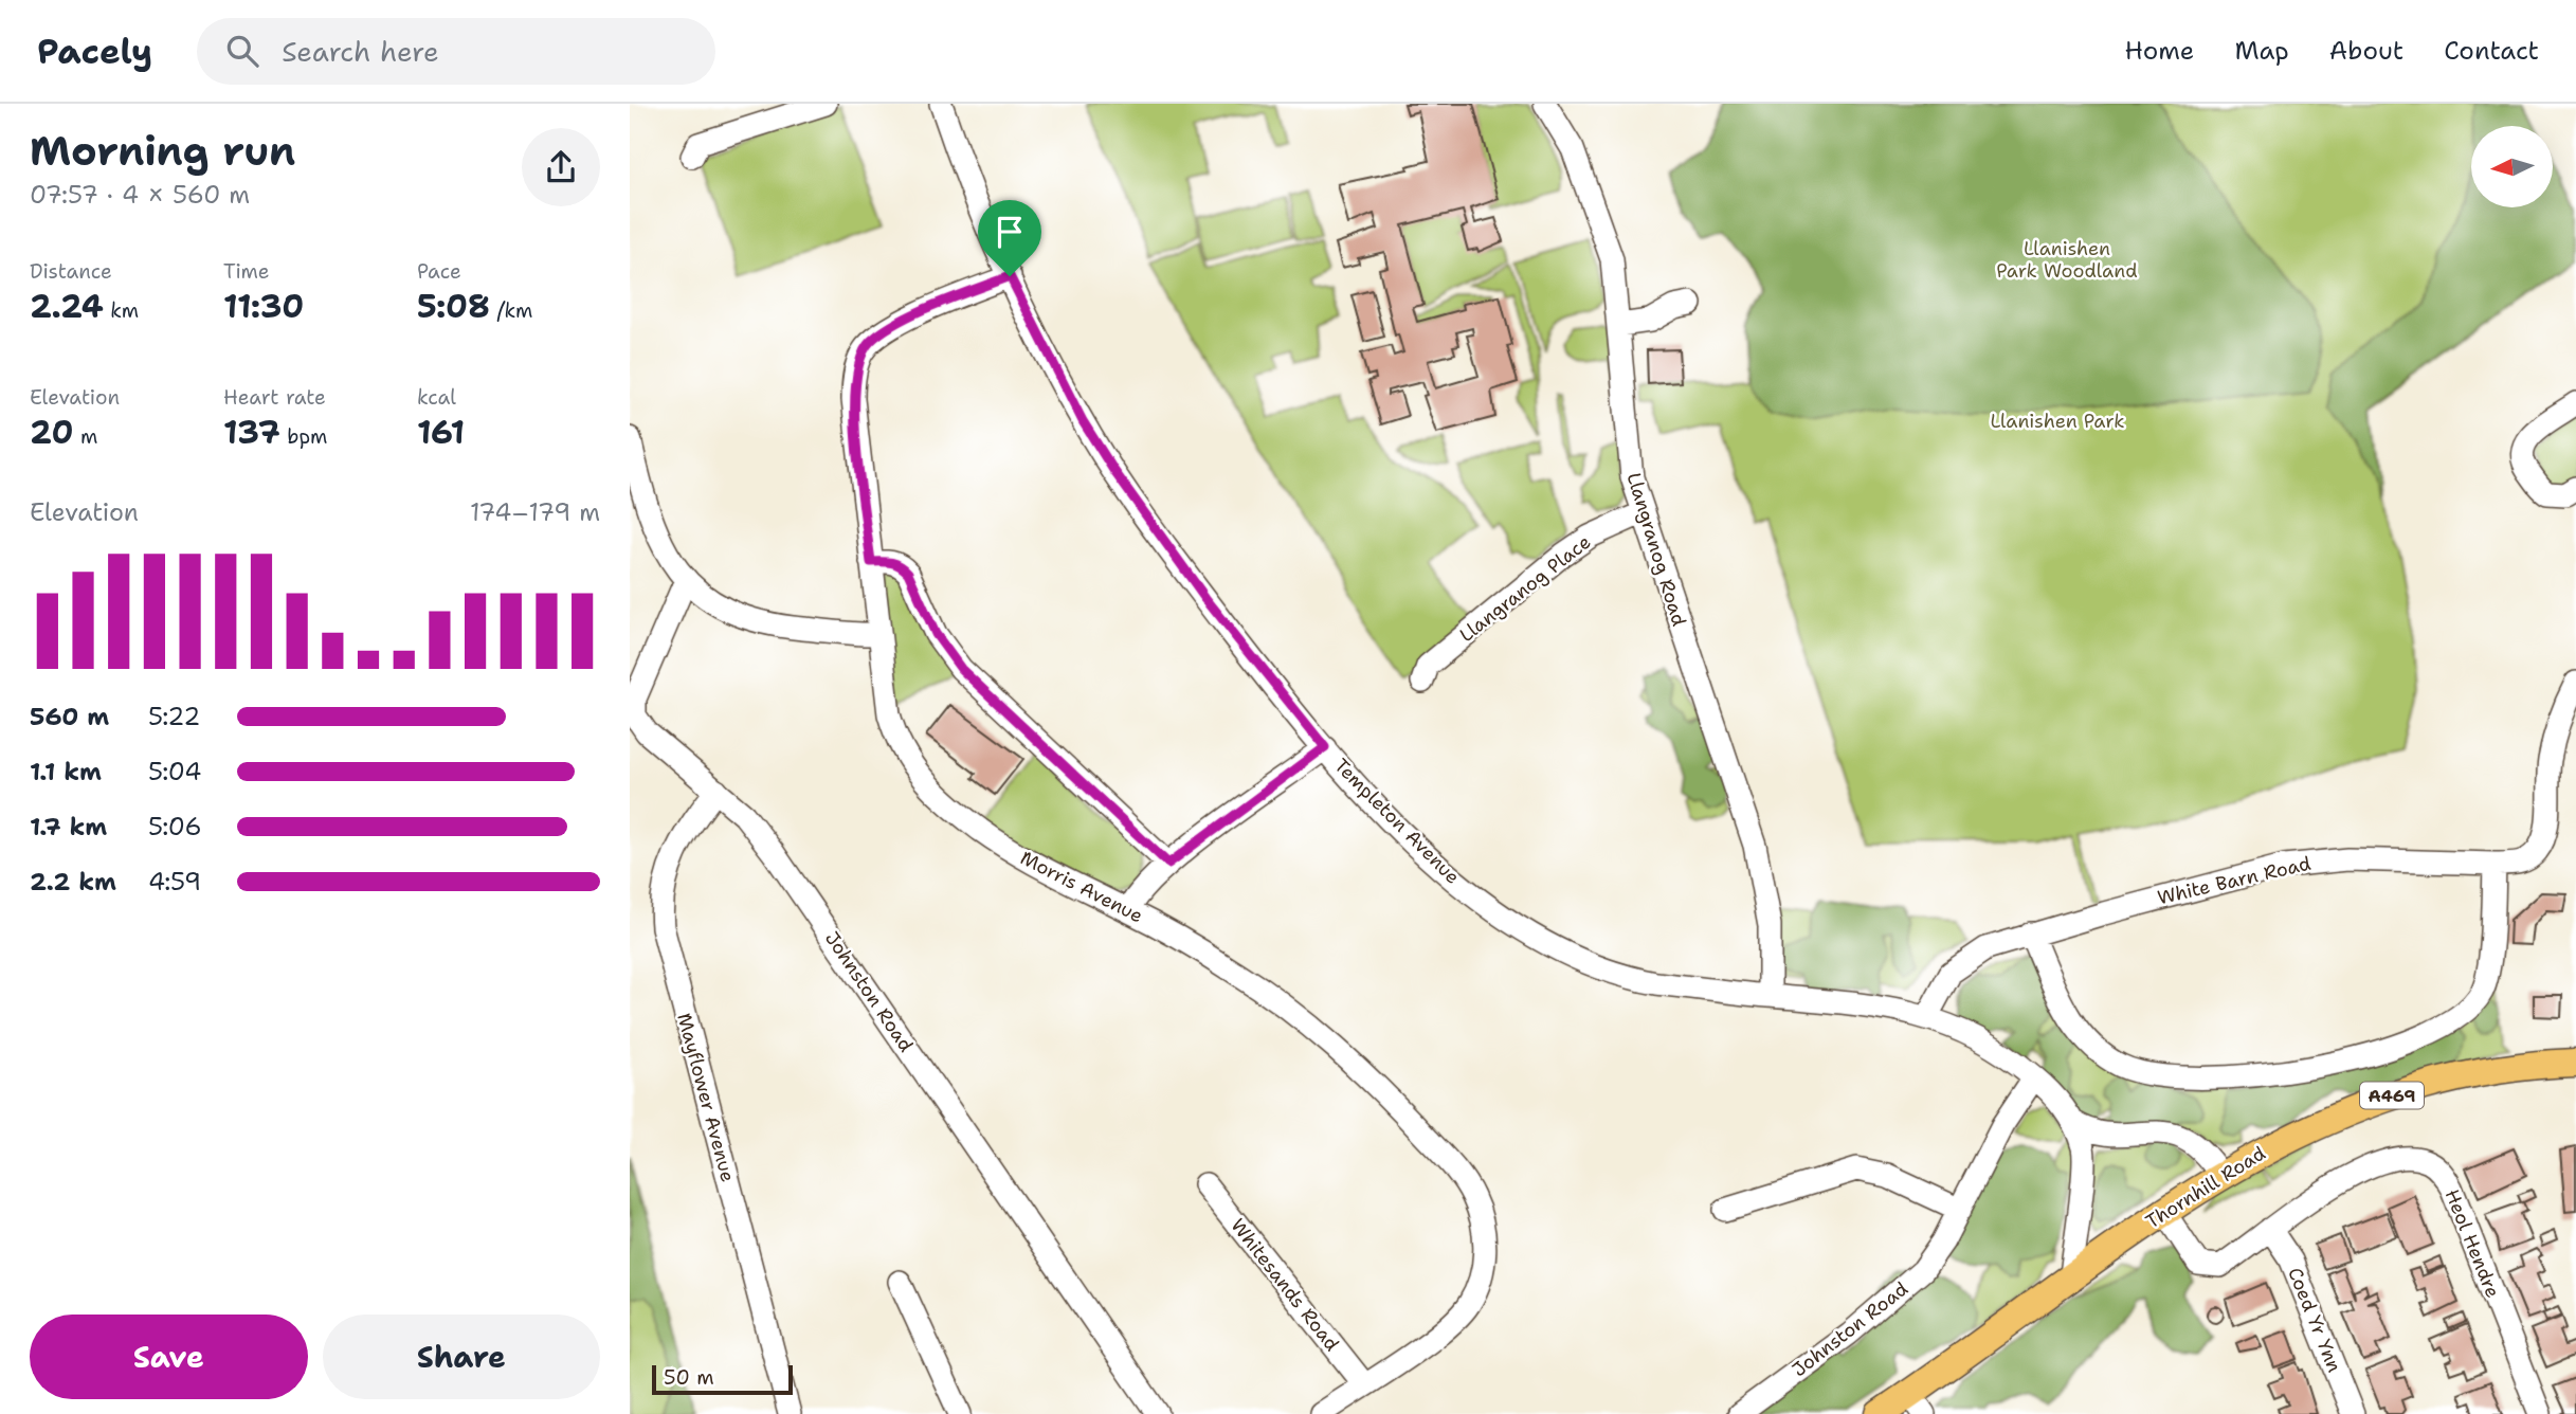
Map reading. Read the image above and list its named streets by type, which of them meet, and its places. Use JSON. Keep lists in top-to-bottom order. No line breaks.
{"streets":{"main road":["A469","Thornhill Road"],"street":["Llangranog Road","Llangranog Place","Templeton Avenue","White Barn Road","Morris Avenue","Johnston Road","Mayflower Avenue","Heol Hendre","Whitesands Road","Coed Yr Ynn"]},"crossings":[["Llangranog Road","Llangranog Place"],["Llangranog Road","Templeton Avenue"],["Templeton Avenue","White Barn Road"],["Templeton Avenue","Morris Avenue"],["Templeton Avenue","Johnston Road"],["Templeton Avenue","Thornhill Road"],["Morris Avenue","Whitesands Road"],["Johnston Road","Mayflower Avenue"],["Thornhill Road","Heol Hendre"],["Heol Hendre","Coed Yr Ynn"]],"parks":["Llanishen Park Woodland","Llanishen Park"],"scale_bar":"50 m","north":"left","page":{"header":"Pacely","search":"Search here","nav":["Home","Map","About","Contact"],"heading":["Morning run","07:57 · 4 × 560 m"],"stats":[["Distance","2.24 km"],["Time","11:30"],["Pace","5:08 /km"],["Elevation","20 m"],["Heart rate","137 bpm"],["kcal","161"]],"chart":["Elevation","174–179 m"],"list":[{"name":"560 m","note":"5:22"},{"name":"1.1 km","note":"5:04"},{"name":"1.7 km","note":"5:06"},{"name":"2.2 km","note":"4:59"}],"buttons":["Save","Share"],"scale":"50 m"}}
